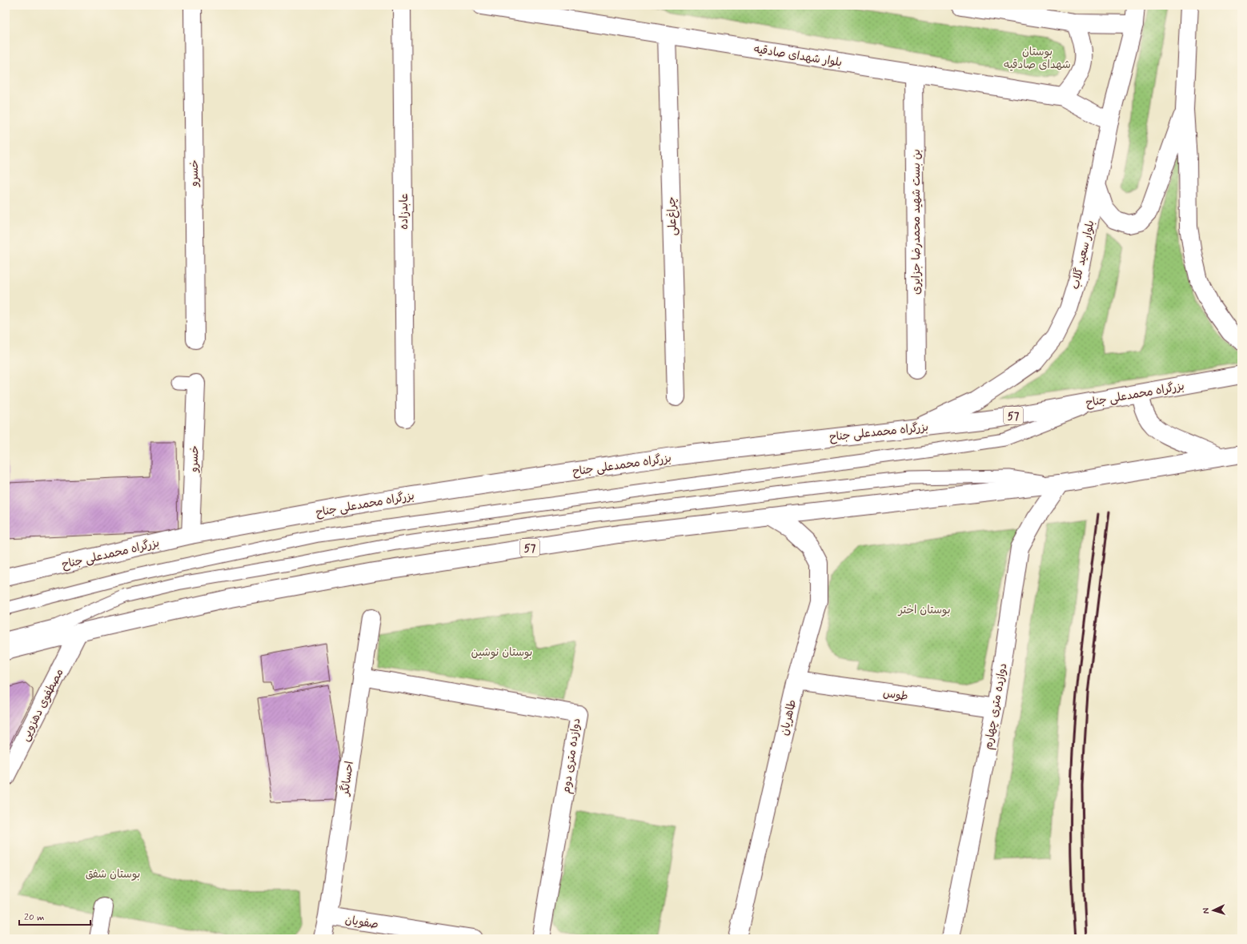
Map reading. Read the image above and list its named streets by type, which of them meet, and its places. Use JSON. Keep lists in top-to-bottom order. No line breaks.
{"streets":{"main road":["بلوار شهدای صادقیه","خسرو","عابدزاده","چراغ‌علی","بن بست شهید محمدرضا جزایری","بلوار سعید گلاب","بزرگراه محمدعلی جناح","57","طوس","مصطفوی دهزویی","دوازده متری چهارم","طاهریان","دوازده متری دوم","احسانگر","صفویان"]},"crossings":[["بلوار شهدای صادقیه","چراغ‌علی"],["بلوار شهدای صادقیه","بن بست شهید محمدرضا جزایری"],["بلوار شهدای صادقیه","بلوار سعید گلاب"],["خسرو","بزرگراه محمدعلی جناح"],["بلوار سعید گلاب","بزرگراه محمدعلی جناح"],["57","مصطفوی دهزویی"],["57","دوازده متری چهارم"],["57","طاهریان"],["طوس","دوازده متری چهارم"],["طوس","طاهریان"],["دوازده متری دوم","احسانگر"],["احسانگر","صفویان"]],"parks":["بوستان شهدای صادقیه","بوستان اختر","بوستان نوشین","بوستان شفق"],"scale_bar":"20 m","north":"left"}
